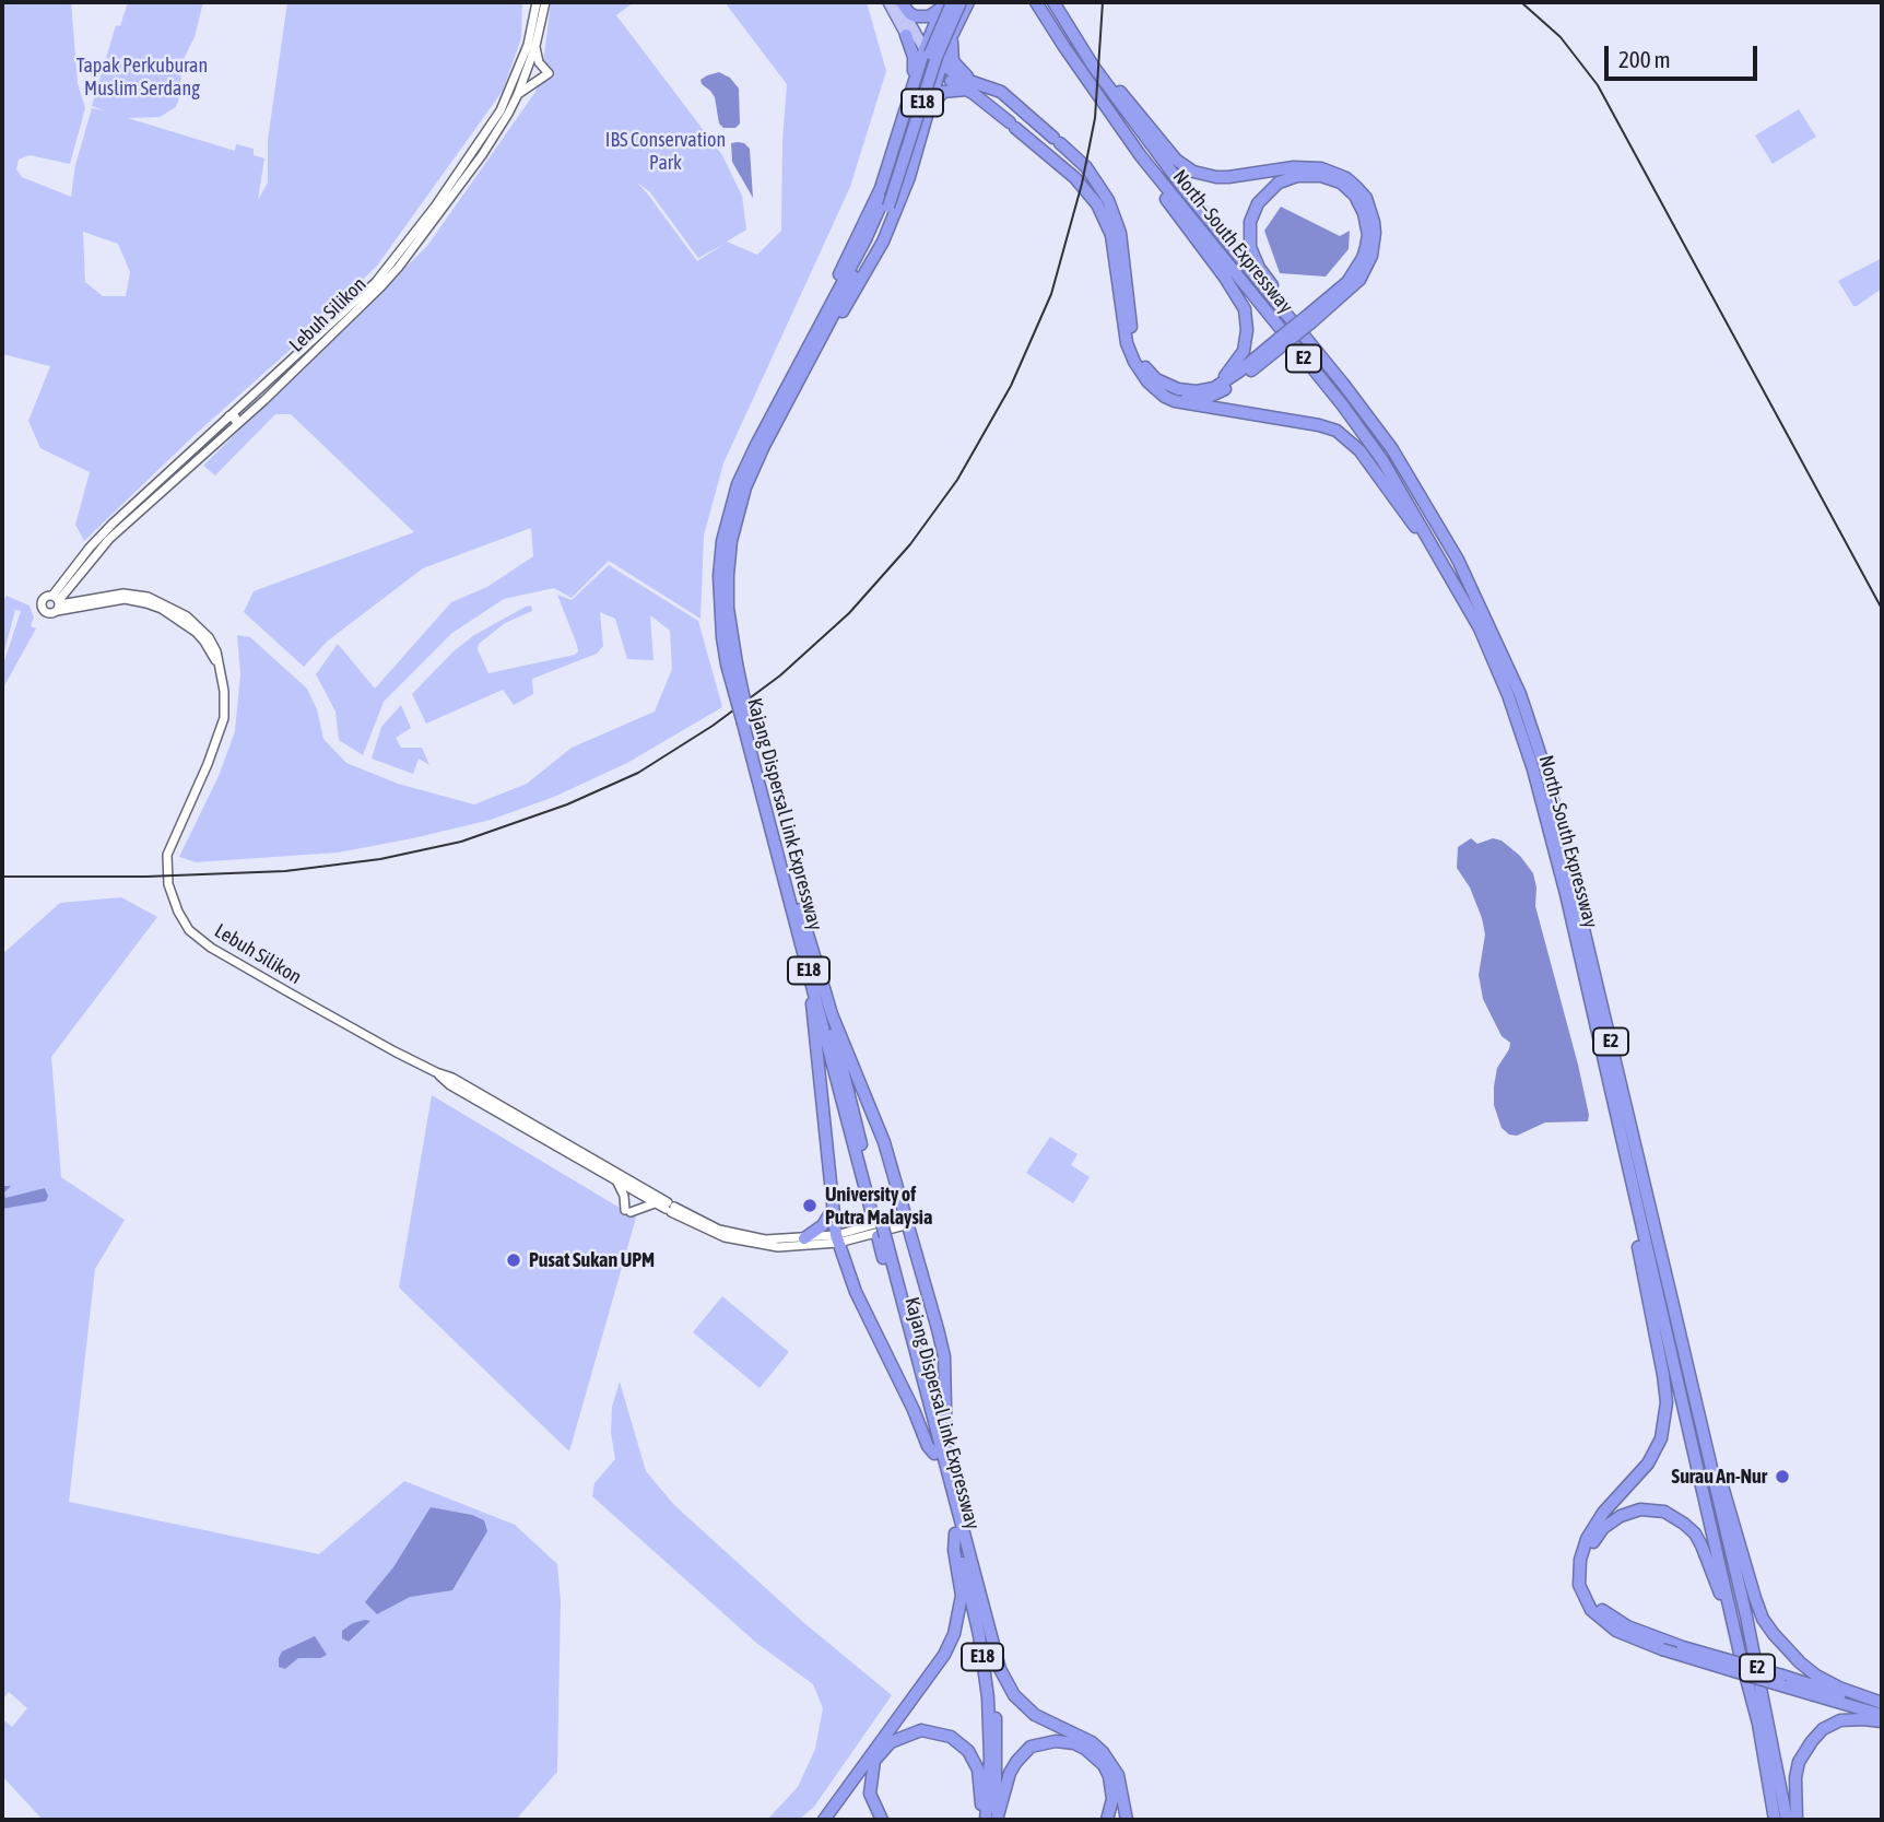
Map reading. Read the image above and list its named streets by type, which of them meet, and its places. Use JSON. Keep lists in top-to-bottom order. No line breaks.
{"streets":{"highway":["E18","North–South Expressway","E2","Kajang Dispersal Link Expressway"],"street":["Lebuh Silikon"]},"crossings":[["E18","Kajang Dispersal Link Expressway"]],"parks":["Tapak Perkuburan Muslim Serdang","IBS Conservation Park"],"places":["University of Putra Malaysia","Pusat Sukan UPM","Surau An-Nur"],"scale_bar":"200 m"}
